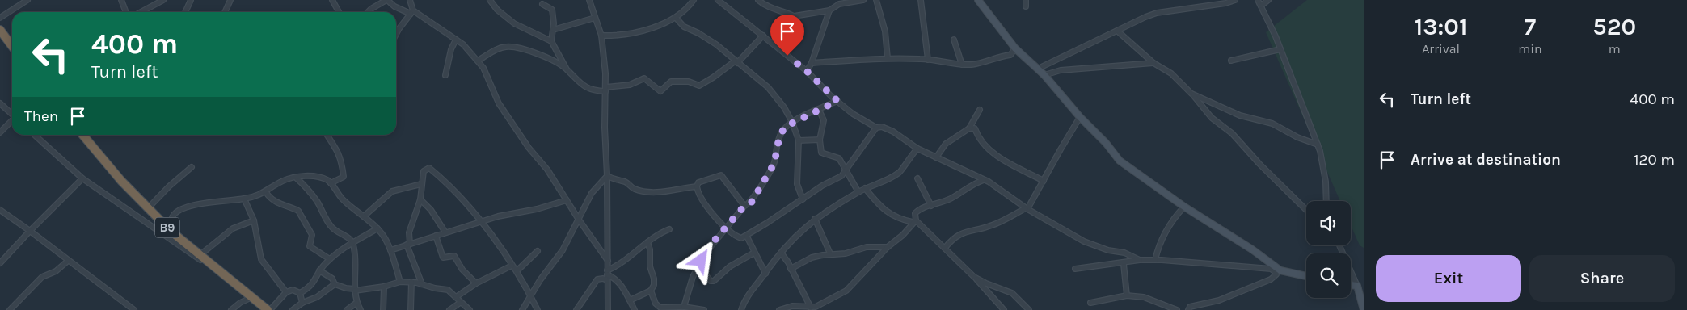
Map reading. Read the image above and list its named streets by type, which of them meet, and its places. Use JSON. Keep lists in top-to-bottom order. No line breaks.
{"streets":{"highway":["B9"]},"page":{"eta":["13:01","Arrival","7","min","520","m"],"turn":["400 m","Turn left"],"list":[{"name":"Turn left","value":"400 m"},{"name":"Arrive at destination","value":"120 m"}],"then":"Then","buttons":["Exit","Share"]}}
